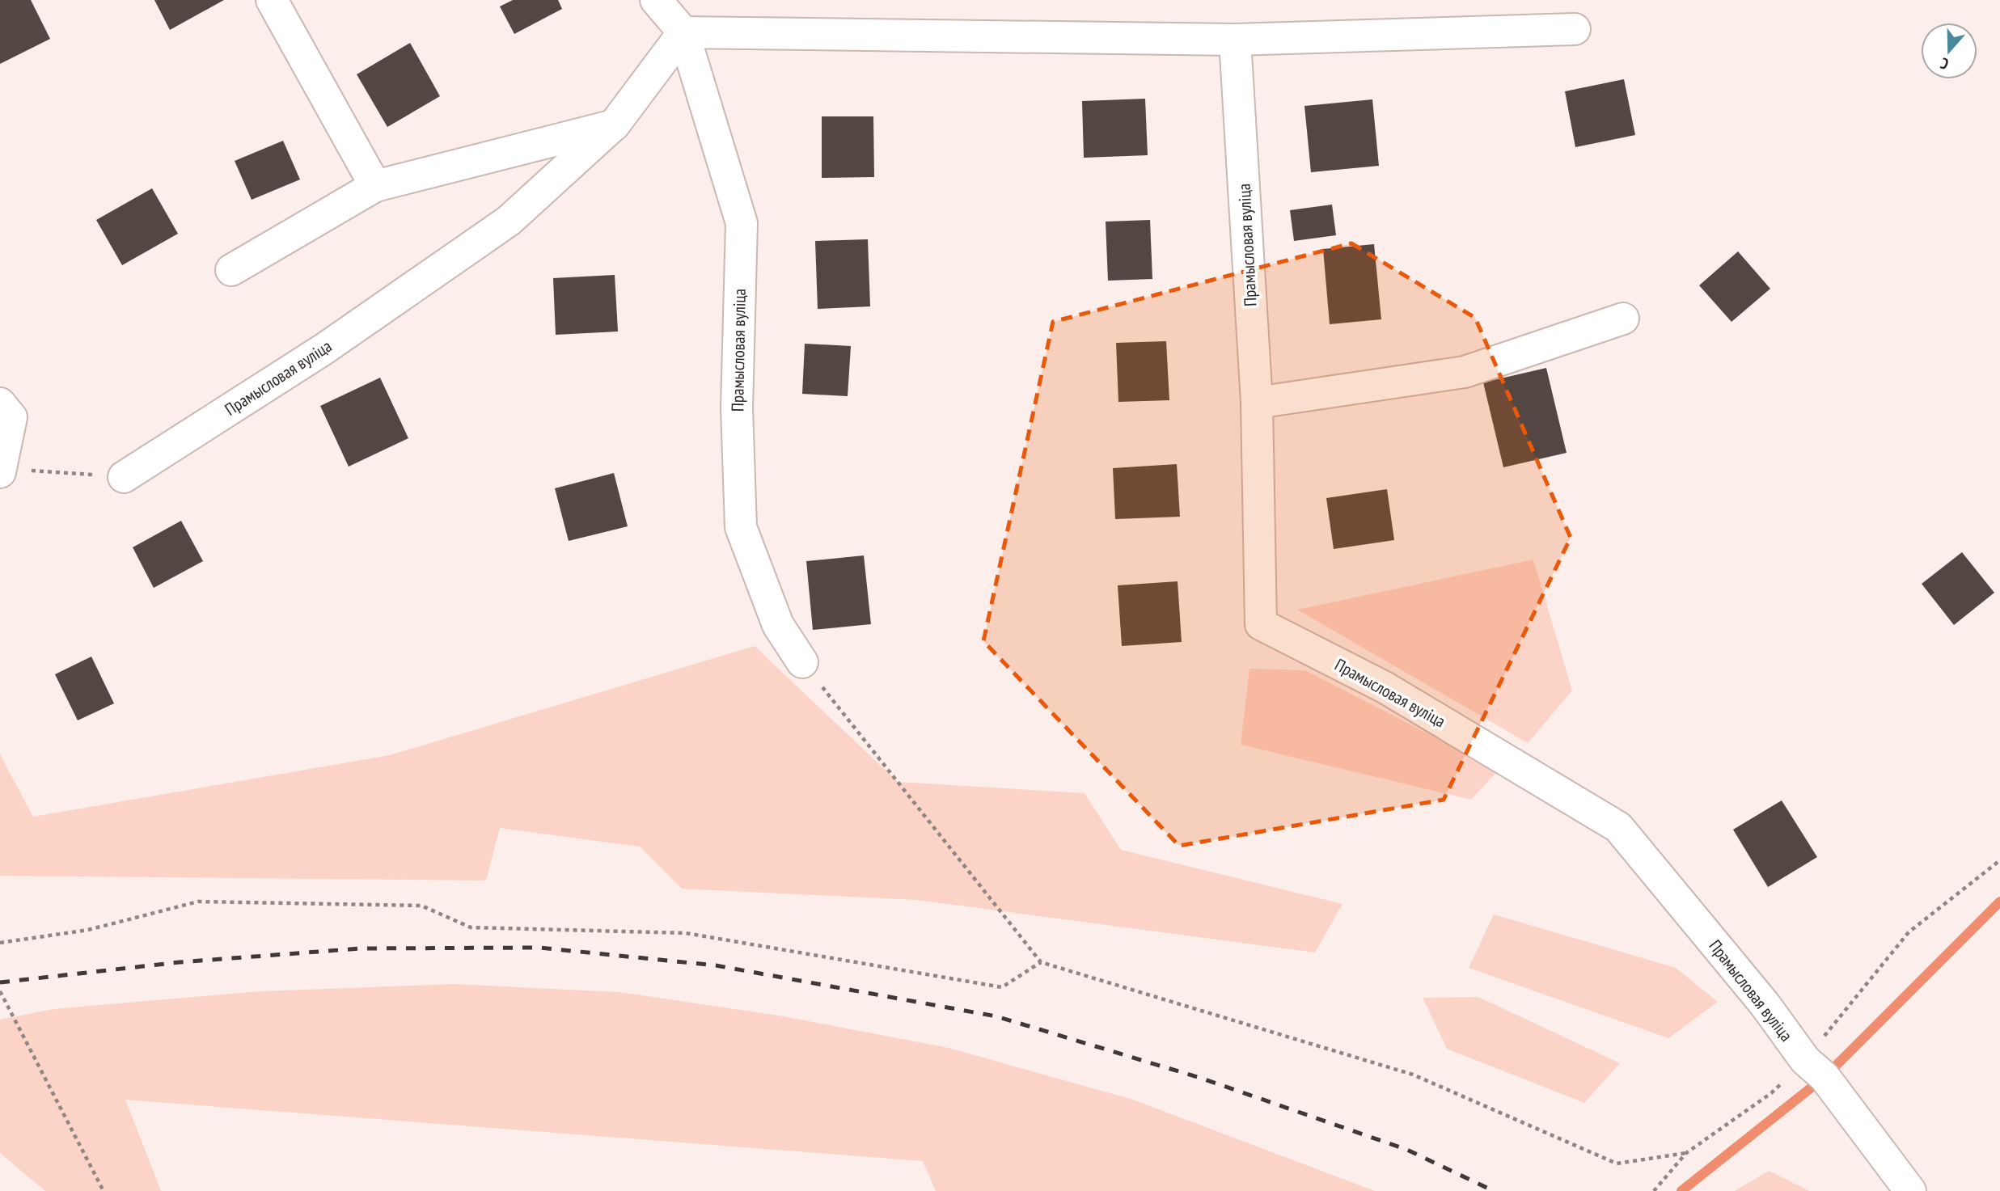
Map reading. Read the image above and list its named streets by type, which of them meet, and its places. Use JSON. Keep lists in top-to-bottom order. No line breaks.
{"streets":{"street":["Прамысловая вуліца"]},"north":"bottom"}
